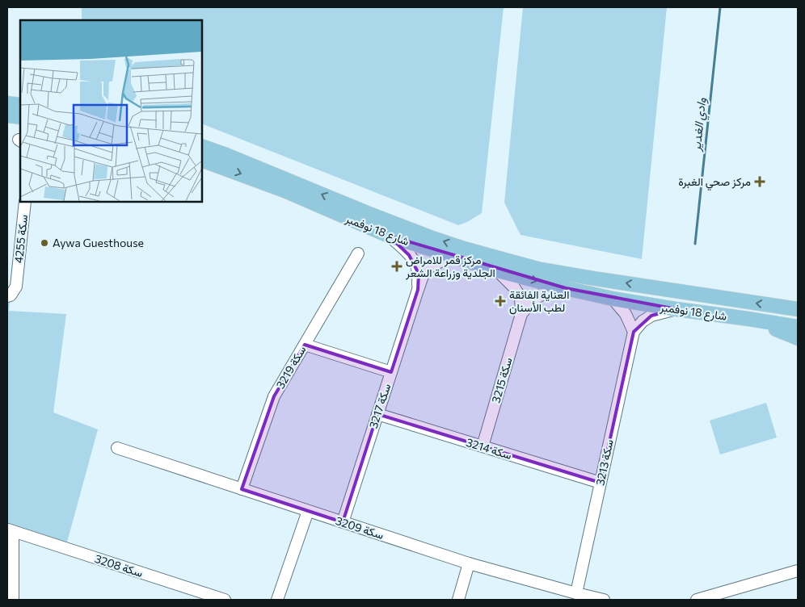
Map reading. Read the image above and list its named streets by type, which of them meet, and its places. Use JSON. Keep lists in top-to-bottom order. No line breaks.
{"streets":{"main road":["شارع 18 نوفمبر"],"street":["سكة 4255","سكة 3219","سكة 3215","سكة 3217","سكة 3214","سكة 3213","سكة 3209","سكة 3208"]},"crossings":[["شارع 18 نوفمبر","سكة 3215"],["شارع 18 نوفمبر","سكة 3217"],["سكة 3219","سكة 3209"],["سكة 3215","سكة 3214"],["سكة 3217","سكة 3214"],["سكة 3217","سكة 3209"],["سكة 3214","سكة 3213"],["سكة 3213","سكة 3209"]],"water":["وادي الغدير"],"places":{"health":["مركز صحي الغبرة","مركز قمر للامراض الجلدية وزراعة الشعر","العناية الفائقة لطب الأسنان"],"other":["Aywa Guesthouse"]}}
